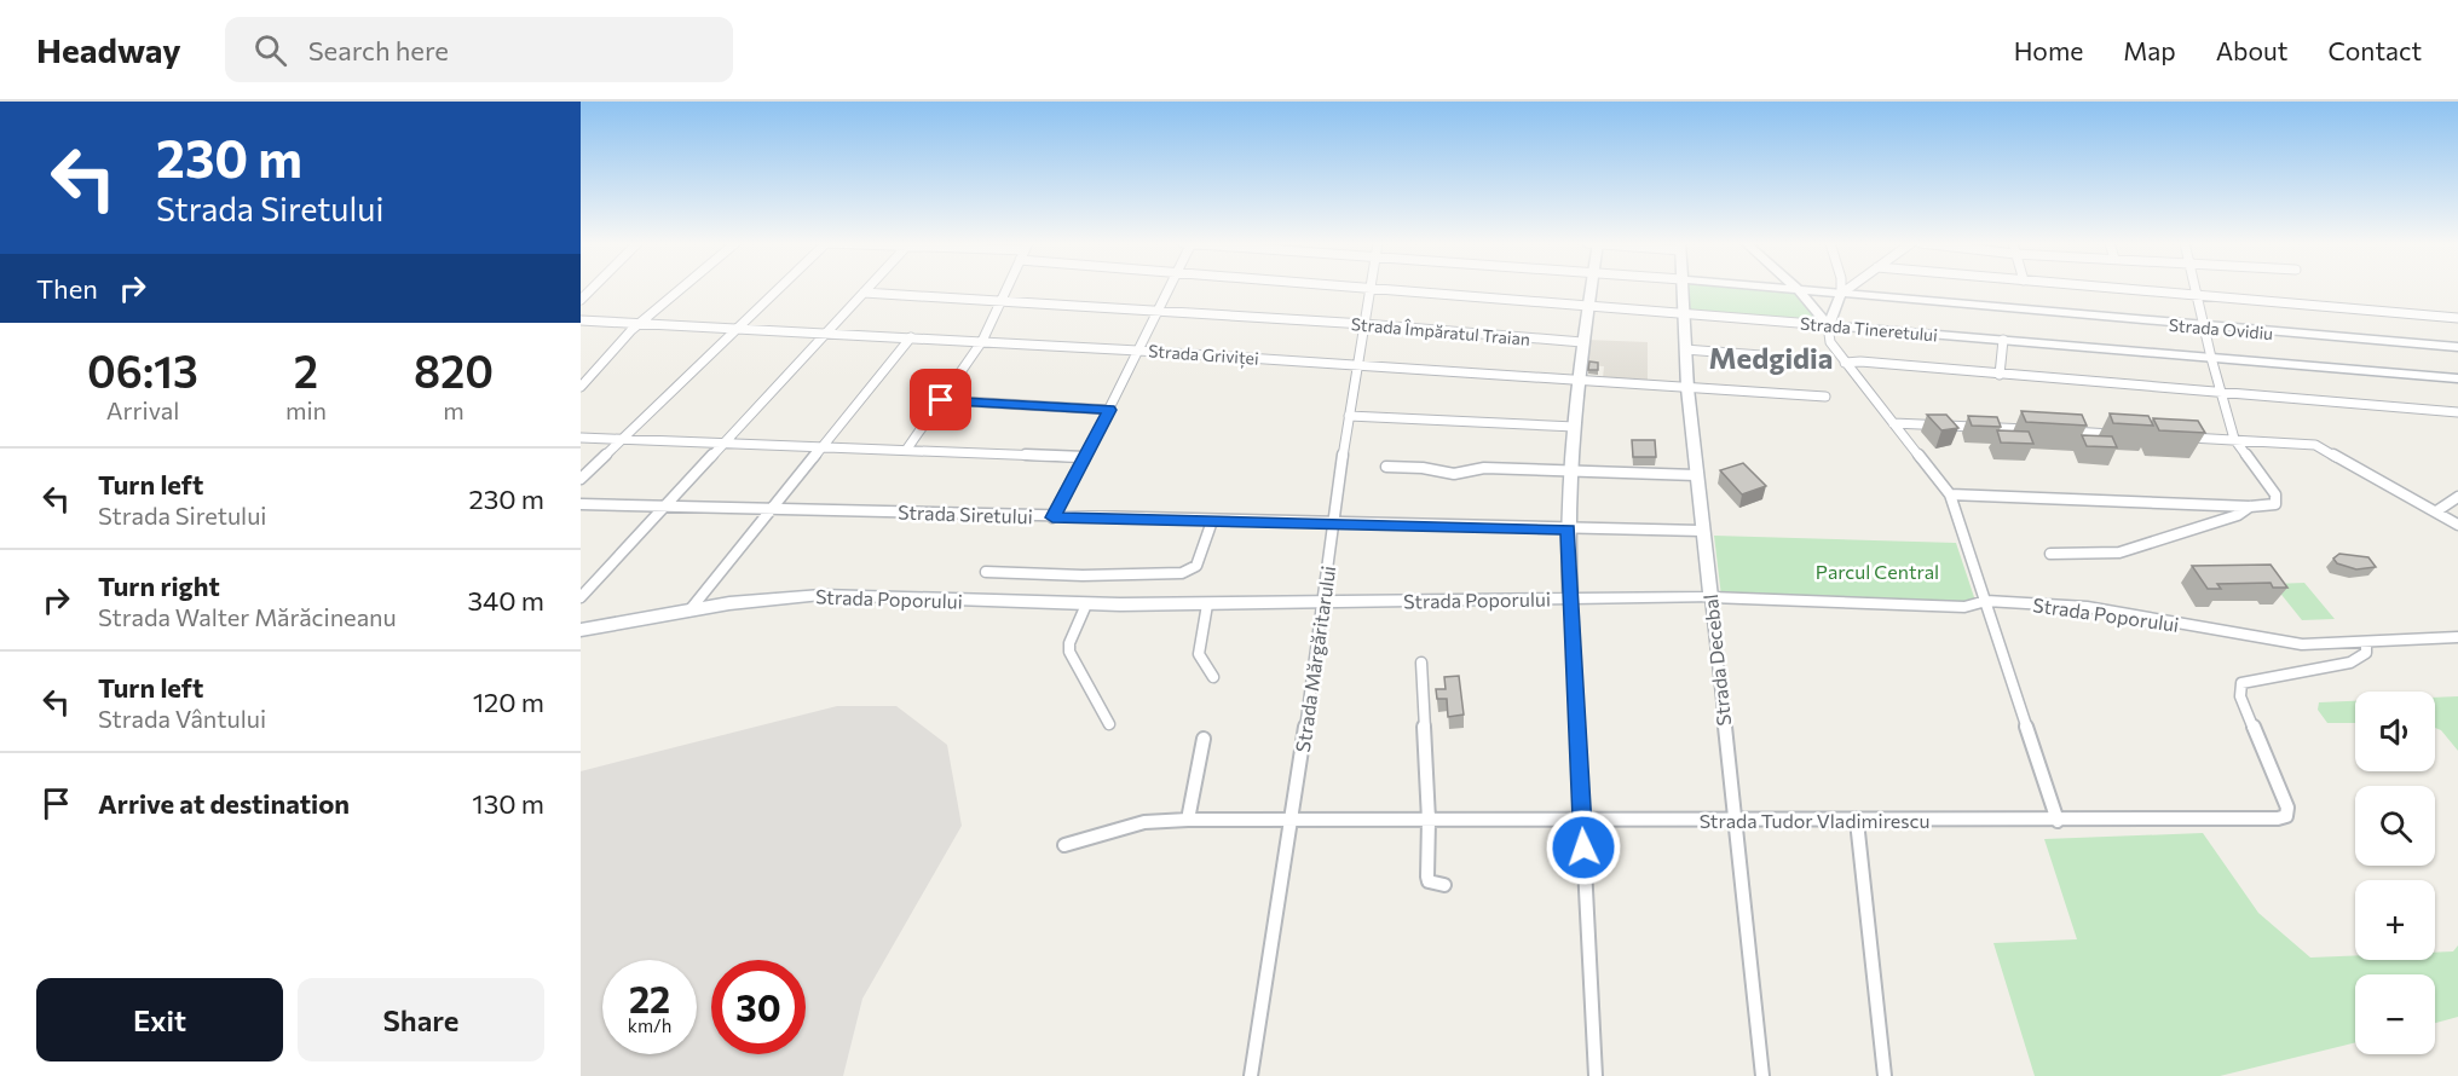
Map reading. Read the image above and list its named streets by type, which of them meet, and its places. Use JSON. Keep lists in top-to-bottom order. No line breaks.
{"streets":{"street":["Strada Tineretului","Strada Ovidiu","Strada Împăratul Traian","Strada Griviței","Strada Siretului","Strada Poporului","Strada Mărgăritarului","Strada Decebal","Strada Tudor Vladimirescu"]},"crossings":[["Strada Tineretului","Strada Mărgăritarului"],["Strada Tineretului","Strada Decebal"],["Strada Împăratul Traian","Strada Mărgăritarului"],["Strada Griviței","Strada Mărgăritarului"],["Strada Griviței","Strada Decebal"],["Strada Siretului","Strada Mărgăritarului"],["Strada Siretului","Strada Decebal"],["Strada Poporului","Strada Mărgăritarului"],["Strada Poporului","Strada Decebal"],["Strada Poporului","Strada Tudor Vladimirescu"],["Strada Mărgăritarului","Strada Tudor Vladimirescu"],["Strada Decebal","Strada Tudor Vladimirescu"]],"districts":["Medgidia"],"parks":["Parcul Central"],"page":{"header":"Headway","search":"Search here","nav":["Home","Map","About","Contact"],"turn":["230 m","Strada Siretului"],"then":"Then","eta":["06:13","Arrival","2","min","820","m"],"list":[{"name":"Turn left","note":"Strada Siretului","value":"230 m"},{"name":"Turn right","note":"Strada Walter Mărăcineanu","value":"340 m"},{"name":"Turn left","note":"Strada Vântului","value":"120 m"},{"name":"Arrive at destination","value":"130 m"}],"map_buttons":["+","−"],"speed":"22 km/h","limit":"30","buttons":["Exit","Share"]}}
